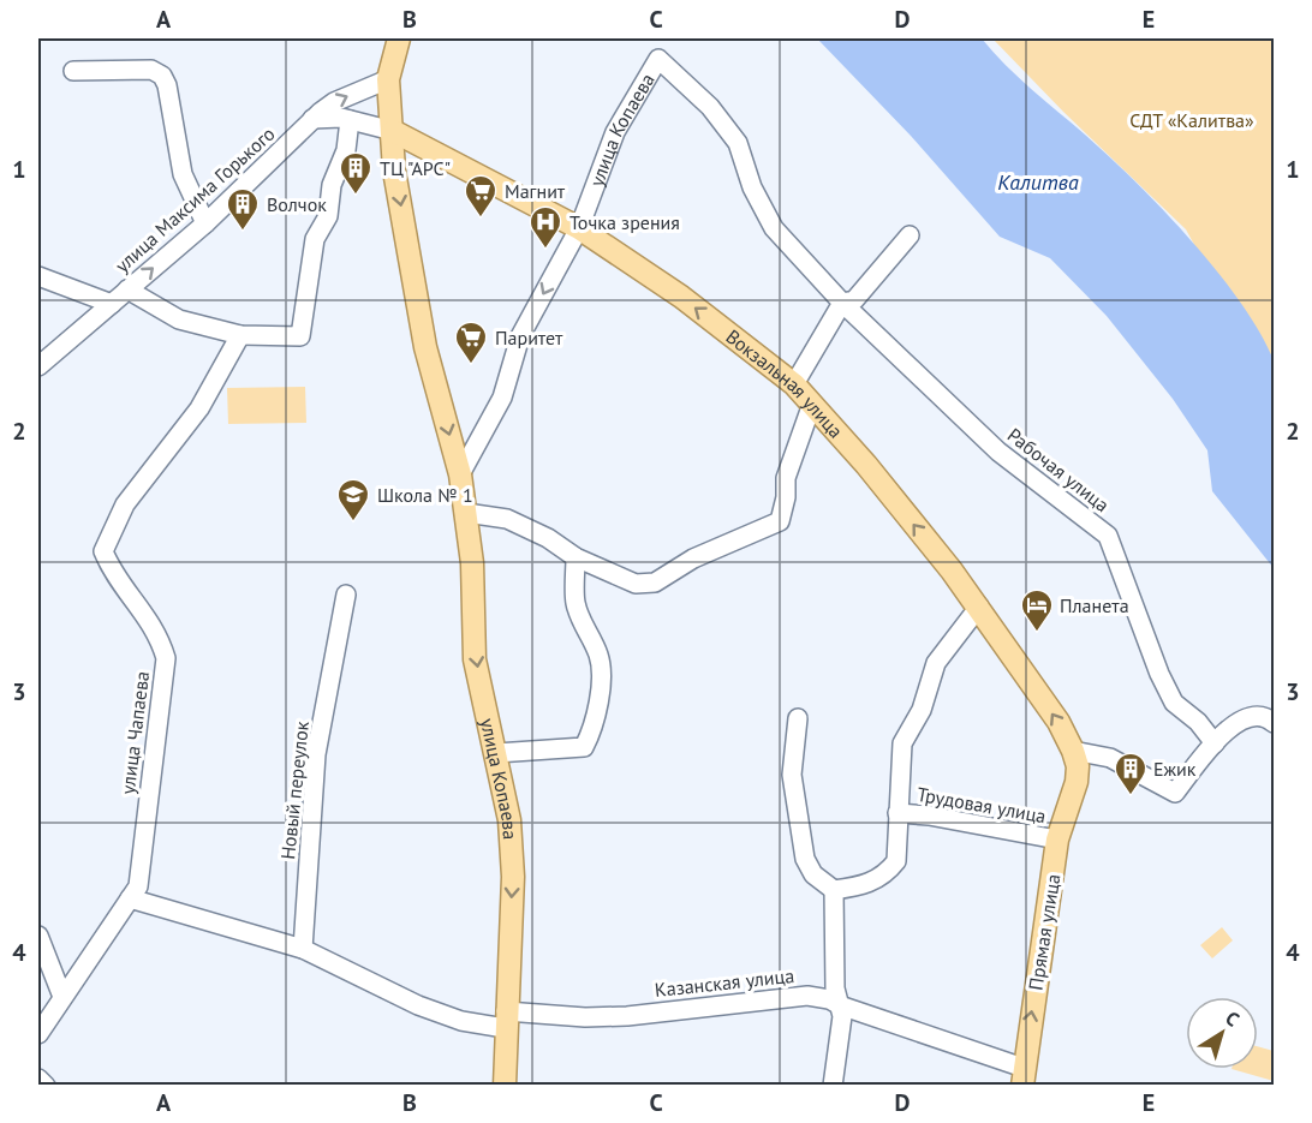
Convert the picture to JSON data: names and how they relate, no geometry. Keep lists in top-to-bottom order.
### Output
{
  "streets": {
    "main road": ["улица Копаева", "Вокзальная улица", "Прямая улица"],
    "street": [
      "улица Максима Горького",
      "Рабочая улица",
      "улица Чапаева",
      "Новый переулок",
      "Трудовая улица",
      "Казанская улица"
    ]
  },
  "crossings": [
    ["улица Копаева", "улица Максима Горького"],
    ["улица Копаева", "Вокзальная улица"],
    ["улица Копаева", "Рабочая улица"],
    ["улица Копаева", "Казанская улица"],
    ["Вокзальная улица", "Трудовая улица"],
    ["Вокзальная улица", "Прямая улица"],
    ["улица Чапаева", "Казанская улица"],
    ["Новый переулок", "Казанская улица"],
    ["Трудовая улица", "Прямая улица"],
    ["Прямая улица", "Казанская улица"]
  ],
  "one_way": [
    "улица Копаева",
    "улица Максима Горького",
    "Вокзальная улица",
    "Прямая улица"
  ],
  "water": ["Калитва"],
  "parks": ["СДТ «Калитва»"],
  "places": {
    "building": ["ТЦ \"АРС\"", "Волчок", "Ежик"],
    "supermarket": ["Магнит", "Паритет"],
    "hospital": ["Точка зрения"],
    "school or university": ["Школа № 1"],
    "hotel": ["Планета"]
  },
  "north": "top right",
  "grid": {
    "columns": [
      "A",
      "B",
      "C",
      "D",
      "E"
    ],
    "rows": [
      "1",
      "2",
      "3",
      "4"
    ]
  }
}
